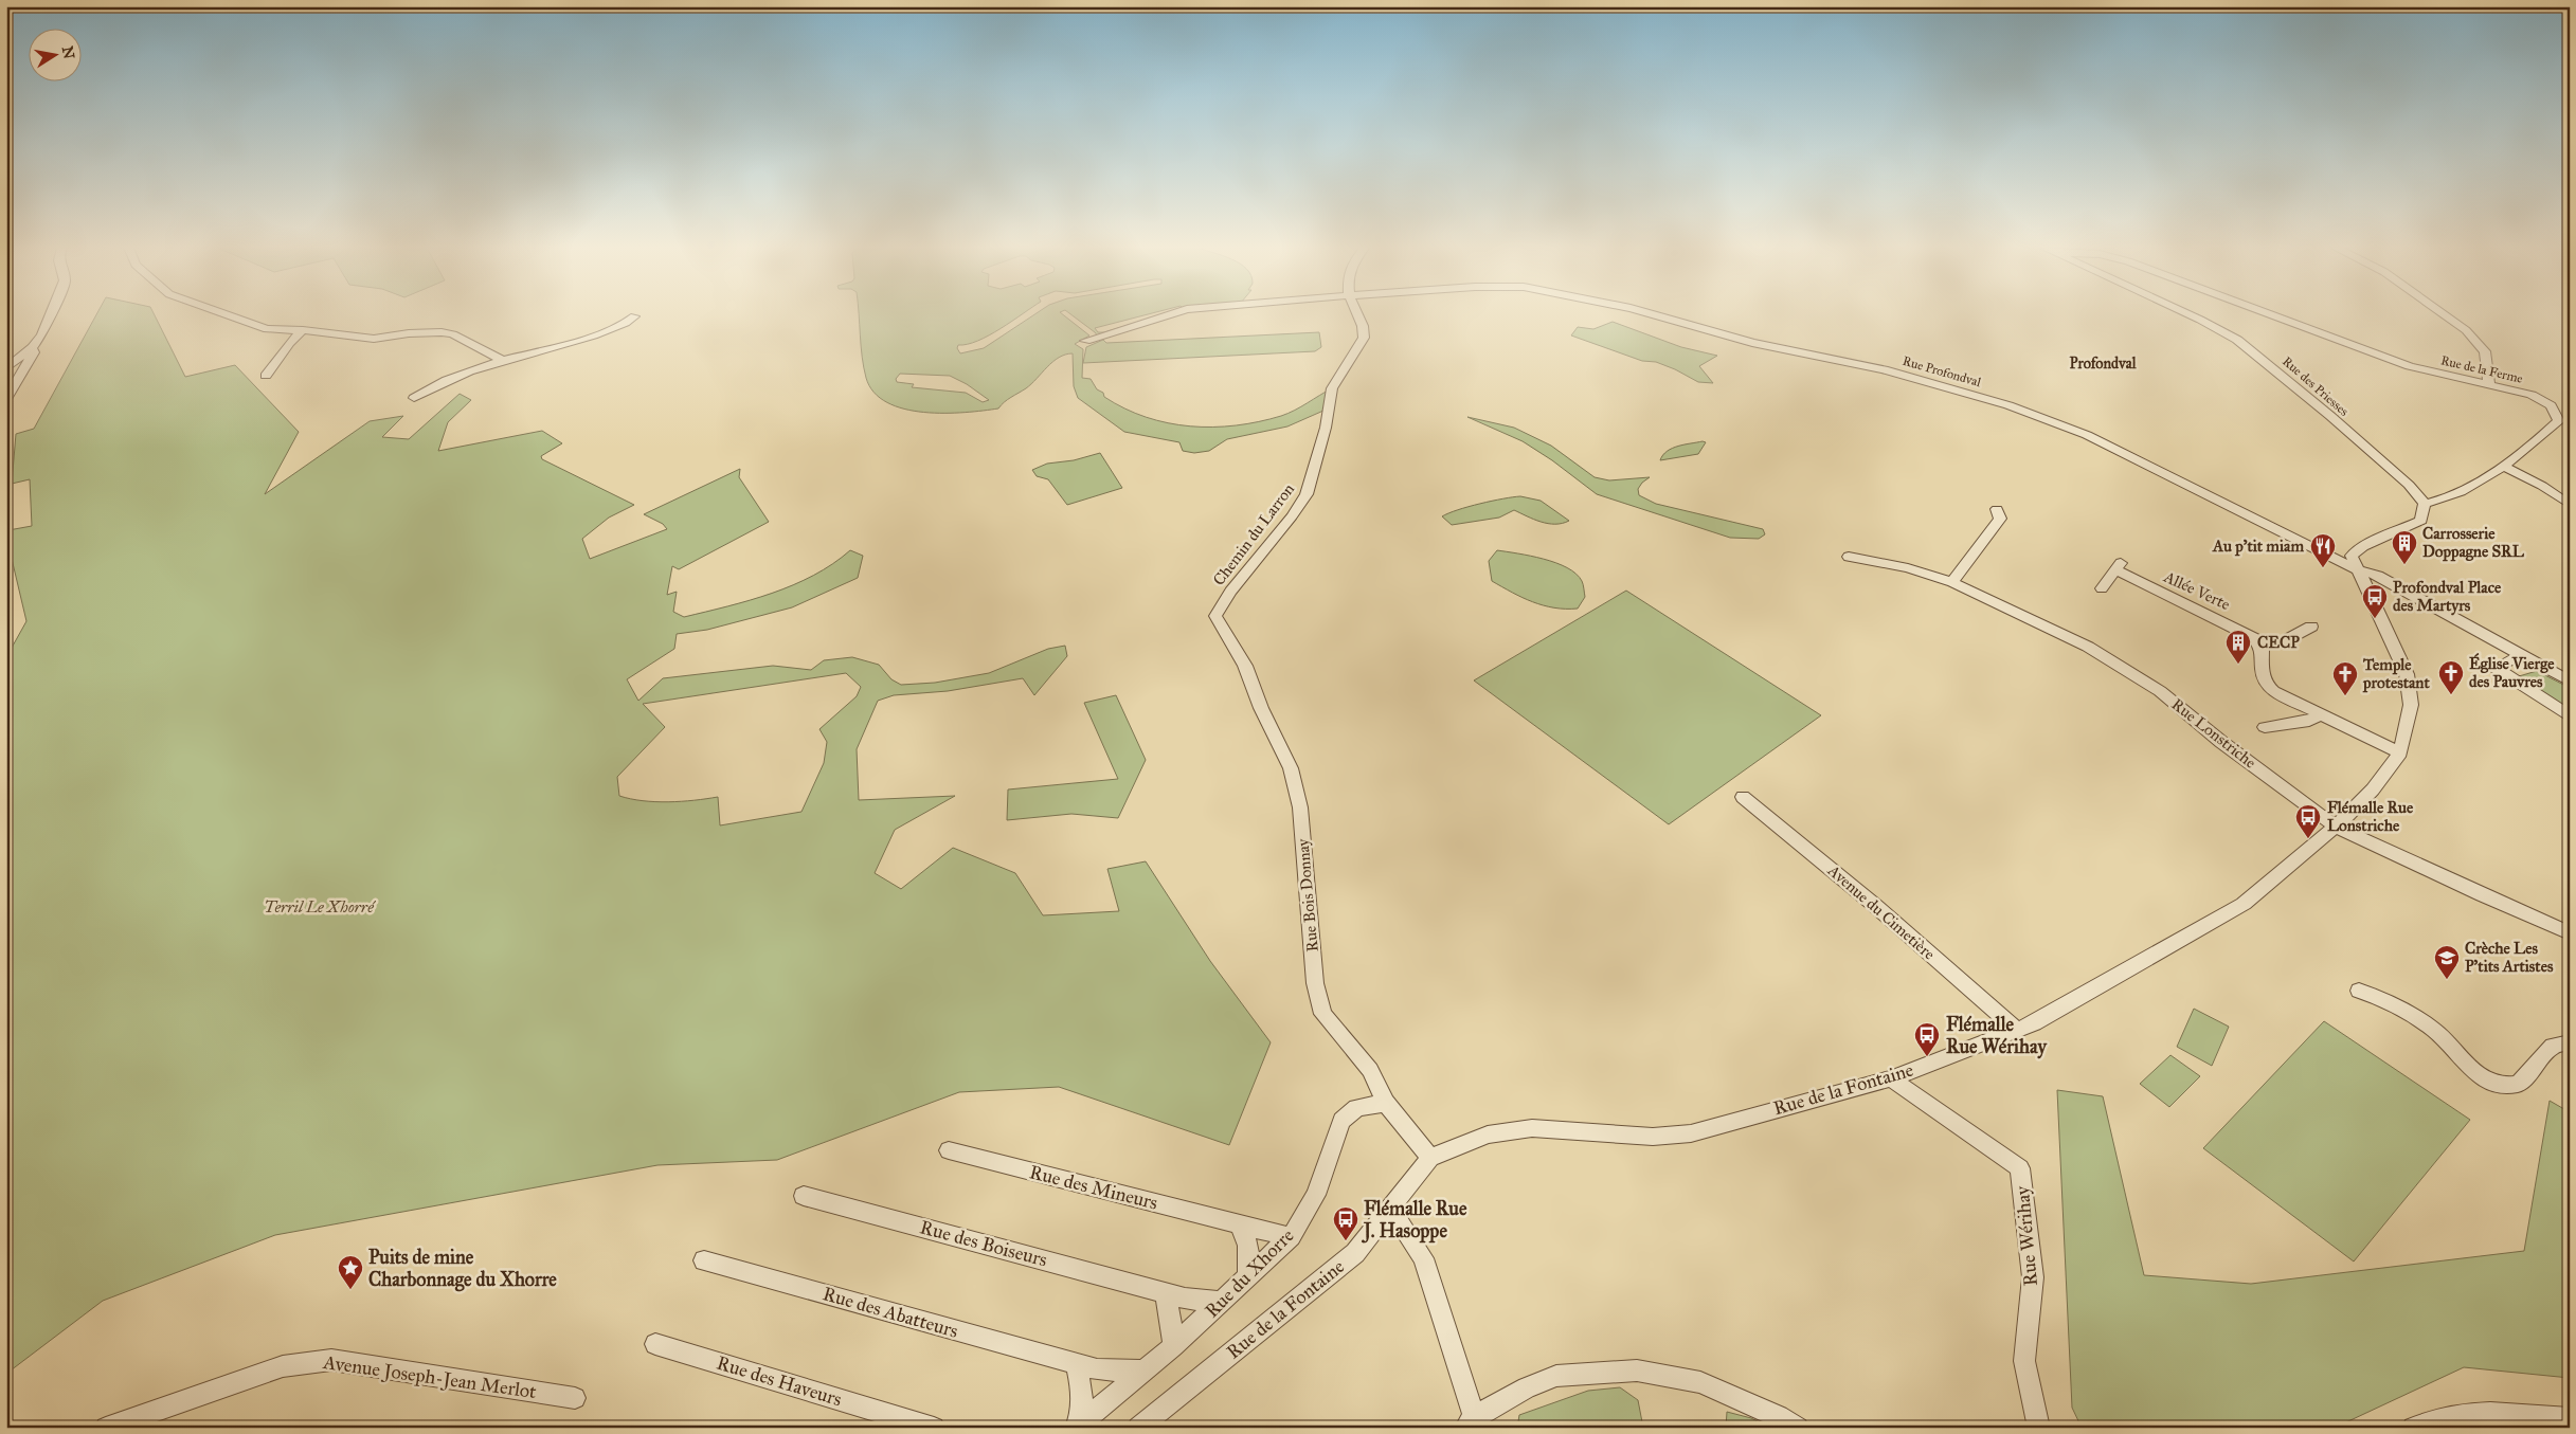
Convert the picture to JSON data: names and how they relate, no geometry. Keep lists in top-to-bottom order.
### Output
{
  "streets": {
    "street": [
      "Rue de la Ferme",
      "Rue Profondval",
      "Rue des Priesses",
      "Chemin du Larron",
      "Allée Verte",
      "Rue Lonstriche",
      "Rue Bois Donnay",
      "Avenue du Cimetière",
      "Rue de la Fontaine",
      "Rue des Mineurs",
      "Rue Wérihay",
      "Rue des Boiseurs",
      "Rue du Xhorre",
      "Rue des Abatteurs",
      "Avenue Joseph-Jean Merlot",
      "Rue des Haveurs"
    ]
  },
  "crossings": [
    ["Rue de la Ferme", "Rue des Priesses"],
    ["Rue Profondval", "Rue de la Fontaine"],
    ["Chemin du Larron", "Rue Bois Donnay"],
    ["Rue Lonstriche", "Rue de la Fontaine"],
    ["Rue Bois Donnay", "Rue de la Fontaine"],
    ["Rue Bois Donnay", "Rue du Xhorre"],
    ["Avenue du Cimetière", "Rue de la Fontaine"],
    ["Rue de la Fontaine", "Rue Wérihay"],
    ["Rue des Mineurs", "Rue du Xhorre"],
    ["Rue des Boiseurs", "Rue du Xhorre"],
    ["Rue du Xhorre", "Rue des Abatteurs"]
  ],
  "districts": ["Profondval"],
  "parks": ["Terril Le Xhorré"],
  "places": {
    "building": ["Carrosserie Doppagne SRL", "CECP"],
    "restaurant": ["Au p'tit miam"],
    "bus stop": [
      "Profondval Place des Martyrs",
      "Flémalle Rue Lonstriche",
      "Flémalle Rue Wérihay",
      "Flémalle Rue J. Hasoppe"
    ],
    "church": ["Église Vierge des Pauvres", "Temple protestant"],
    "school or university": ["Crèche Les P'tits Artistes"],
    "place": ["Puits de mine Charbonnage du Xhorre"]
  },
  "north": "right"
}
